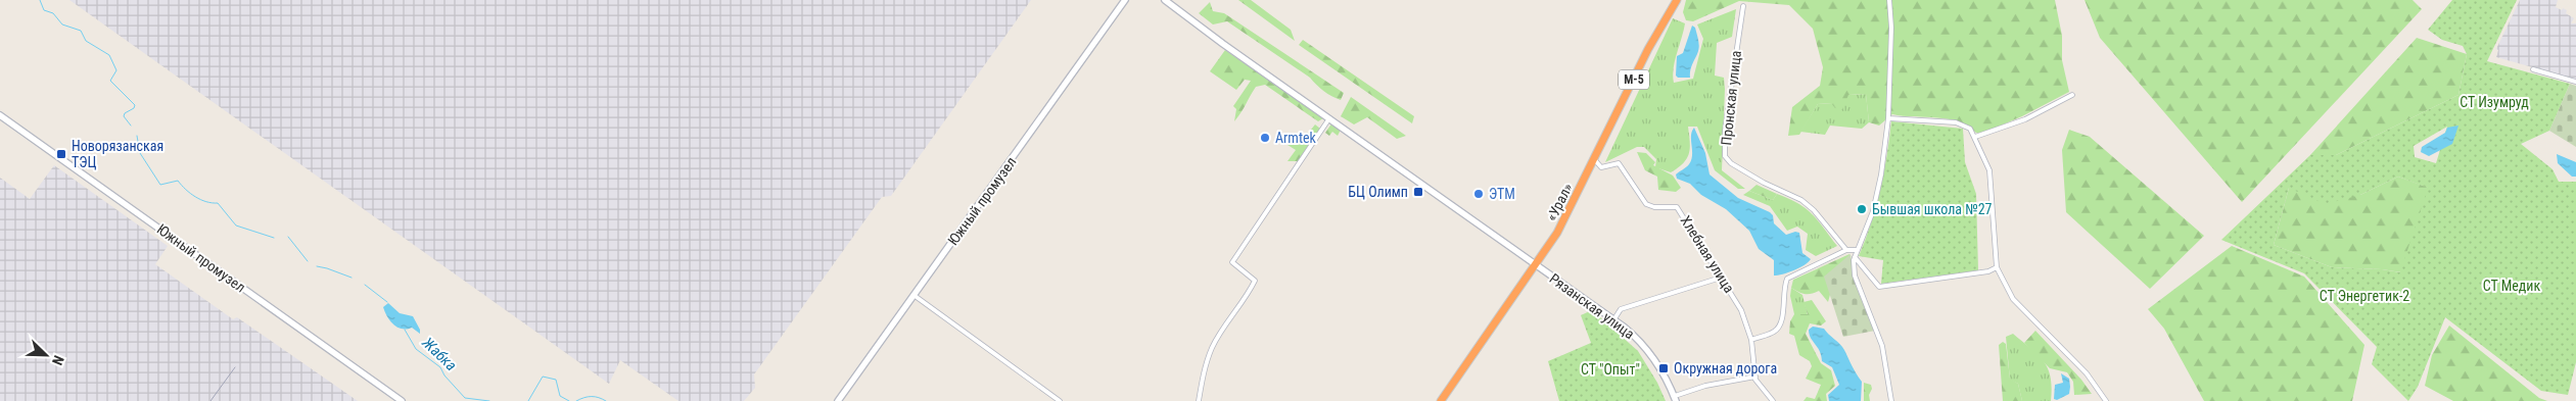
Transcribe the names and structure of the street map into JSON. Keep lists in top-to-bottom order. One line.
{"streets":{"highway":["М-5","«Урал»"],"street":["Пронская улица","Южный промузел","Хлебная улица","Рязанская улица"]},"crossings":[["«Урал»","Хлебная улица"],["«Урал»","Рязанская улица"]],"water":["Жабка"],"parks":["СТ Изумруд","СТ Медик","СТ Энергетик-2","СТ \"Опыт\""],"places":{"other":["Armtek","ЭТМ","Бывшая школа №27"],"transit":["Новорязанская ТЭЦ","БЦ Олимп","Окружная дорога"]},"north":"bottom right"}
